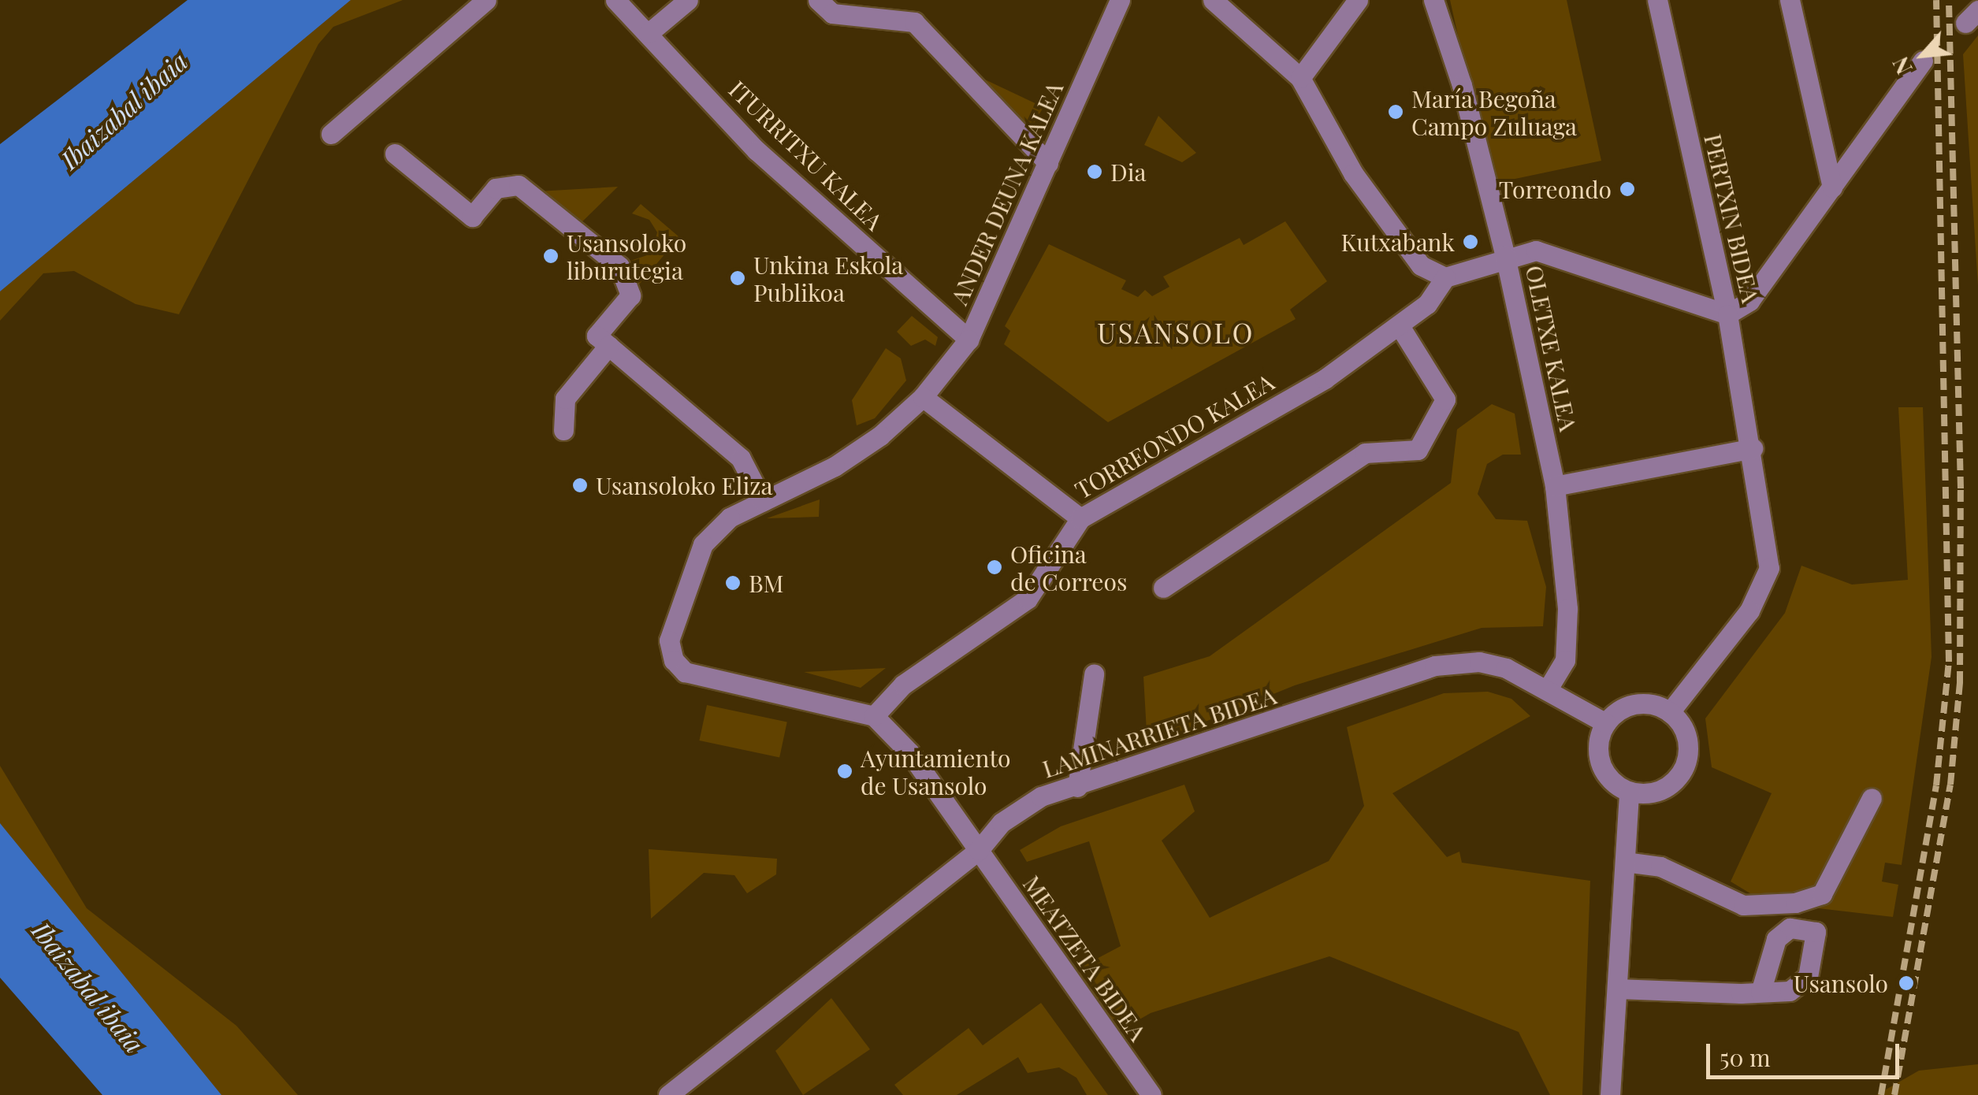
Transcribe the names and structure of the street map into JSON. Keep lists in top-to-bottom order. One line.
{"streets":{"street":["ITURRITXU KALEA","ANDER DEUNA KALEA","PERTXIN BIDEA","OLETXE KALEA","TORREONDO KALEA","LAMINARRIETA BIDEA","MEATZETA BIDEA"]},"crossings":[["ITURRITXU KALEA","ANDER DEUNA KALEA"],["ANDER DEUNA KALEA","TORREONDO KALEA"],["PERTXIN BIDEA","LAMINARRIETA BIDEA"],["OLETXE KALEA","TORREONDO KALEA"],["OLETXE KALEA","LAMINARRIETA BIDEA"],["LAMINARRIETA BIDEA","MEATZETA BIDEA"]],"districts":["USANSOLO"],"water":["Ibaizabal ibaia"],"places":["María Begoña Campo Zuluaga","Dia","Torreondo","Kutxabank","Usansoloko liburutegia","Unkina Eskola Publikoa","Usansoloko Eliza","Oficina de Correos","BM","Ayuntamiento de Usansolo","Usansolo"],"scale_bar":"50 m","north":"bottom left"}
